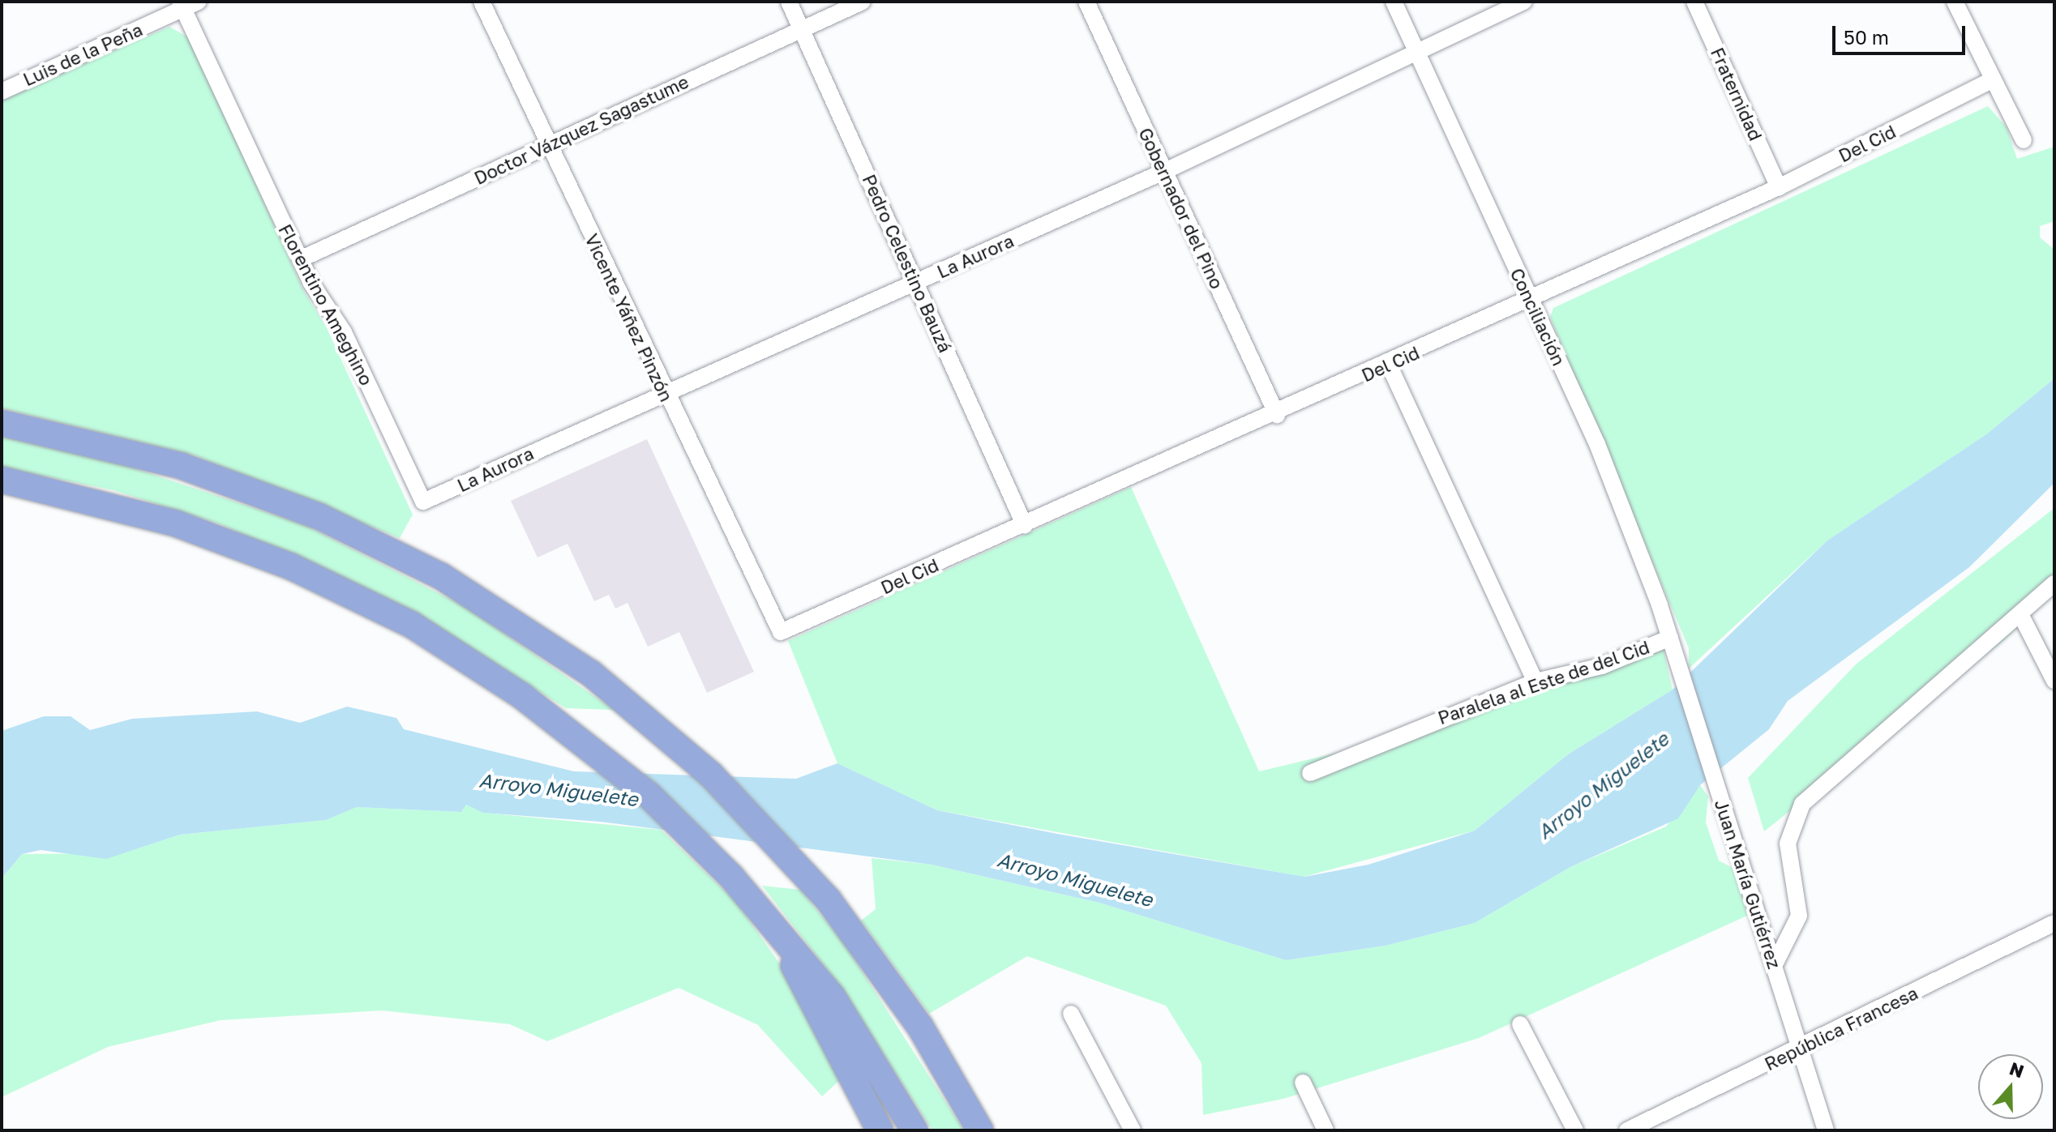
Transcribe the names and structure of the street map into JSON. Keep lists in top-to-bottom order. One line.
{"streets":{"street":["Luis de la Peña","Fraternidad","Doctor Vázquez Sagastume","Del Cid","Gobernador del Pino","La Aurora","Pedro Celestino Bauzá","Florentino Ameghino","Conciliación","Vicente Yáñez Pinzón","Paralela al Este de del Cid","Juan María Gutiérrez","República Francesa"]},"crossings":[["Luis de la Peña","Florentino Ameghino"],["Fraternidad","Del Cid"],["Doctor Vázquez Sagastume","Pedro Celestino Bauzá"],["Doctor Vázquez Sagastume","Florentino Ameghino"],["Doctor Vázquez Sagastume","Vicente Yáñez Pinzón"],["Del Cid","Gobernador del Pino"],["Del Cid","Pedro Celestino Bauzá"],["Del Cid","Conciliación"],["Del Cid","Vicente Yáñez Pinzón"],["Gobernador del Pino","La Aurora"],["La Aurora","Pedro Celestino Bauzá"],["La Aurora","Florentino Ameghino"],["La Aurora","Conciliación"],["La Aurora","Vicente Yáñez Pinzón"],["Conciliación","Paralela al Este de del Cid"],["Conciliación","Juan María Gutiérrez"],["Paralela al Este de del Cid","Juan María Gutiérrez"],["Juan María Gutiérrez","República Francesa"]],"water":["Arroyo Miguelete"],"scale_bar":"50 m","north":"top"}
